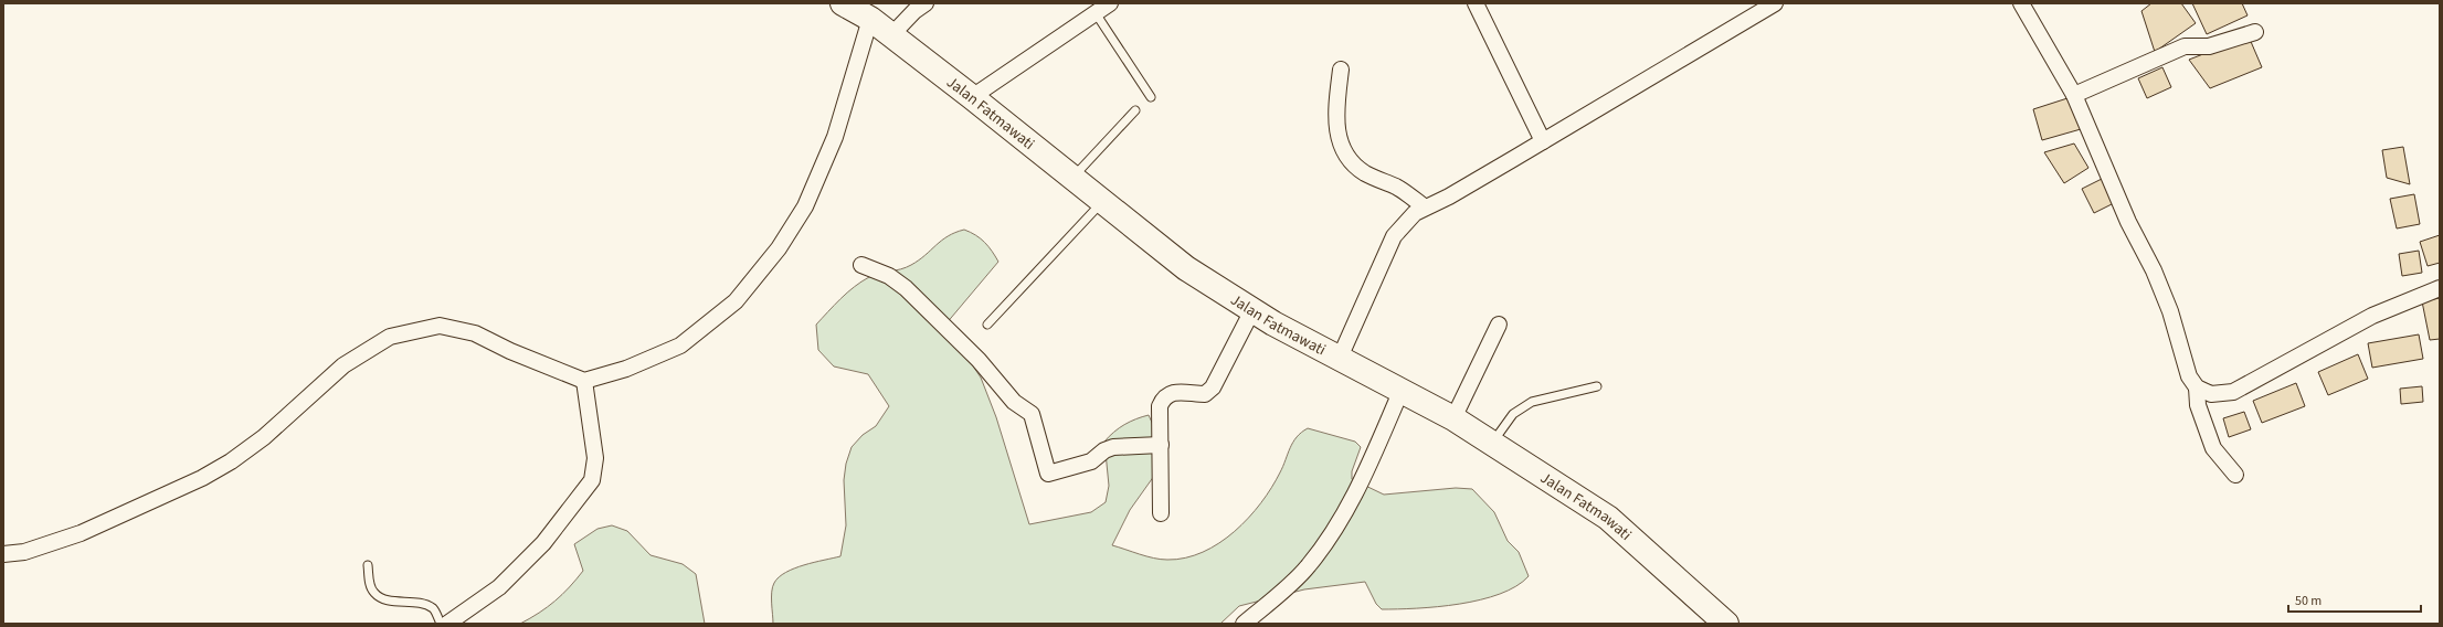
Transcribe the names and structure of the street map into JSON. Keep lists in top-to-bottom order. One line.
{"streets":{"highway":["Jalan Fatmawati"]},"scale_bar":"50 m"}
